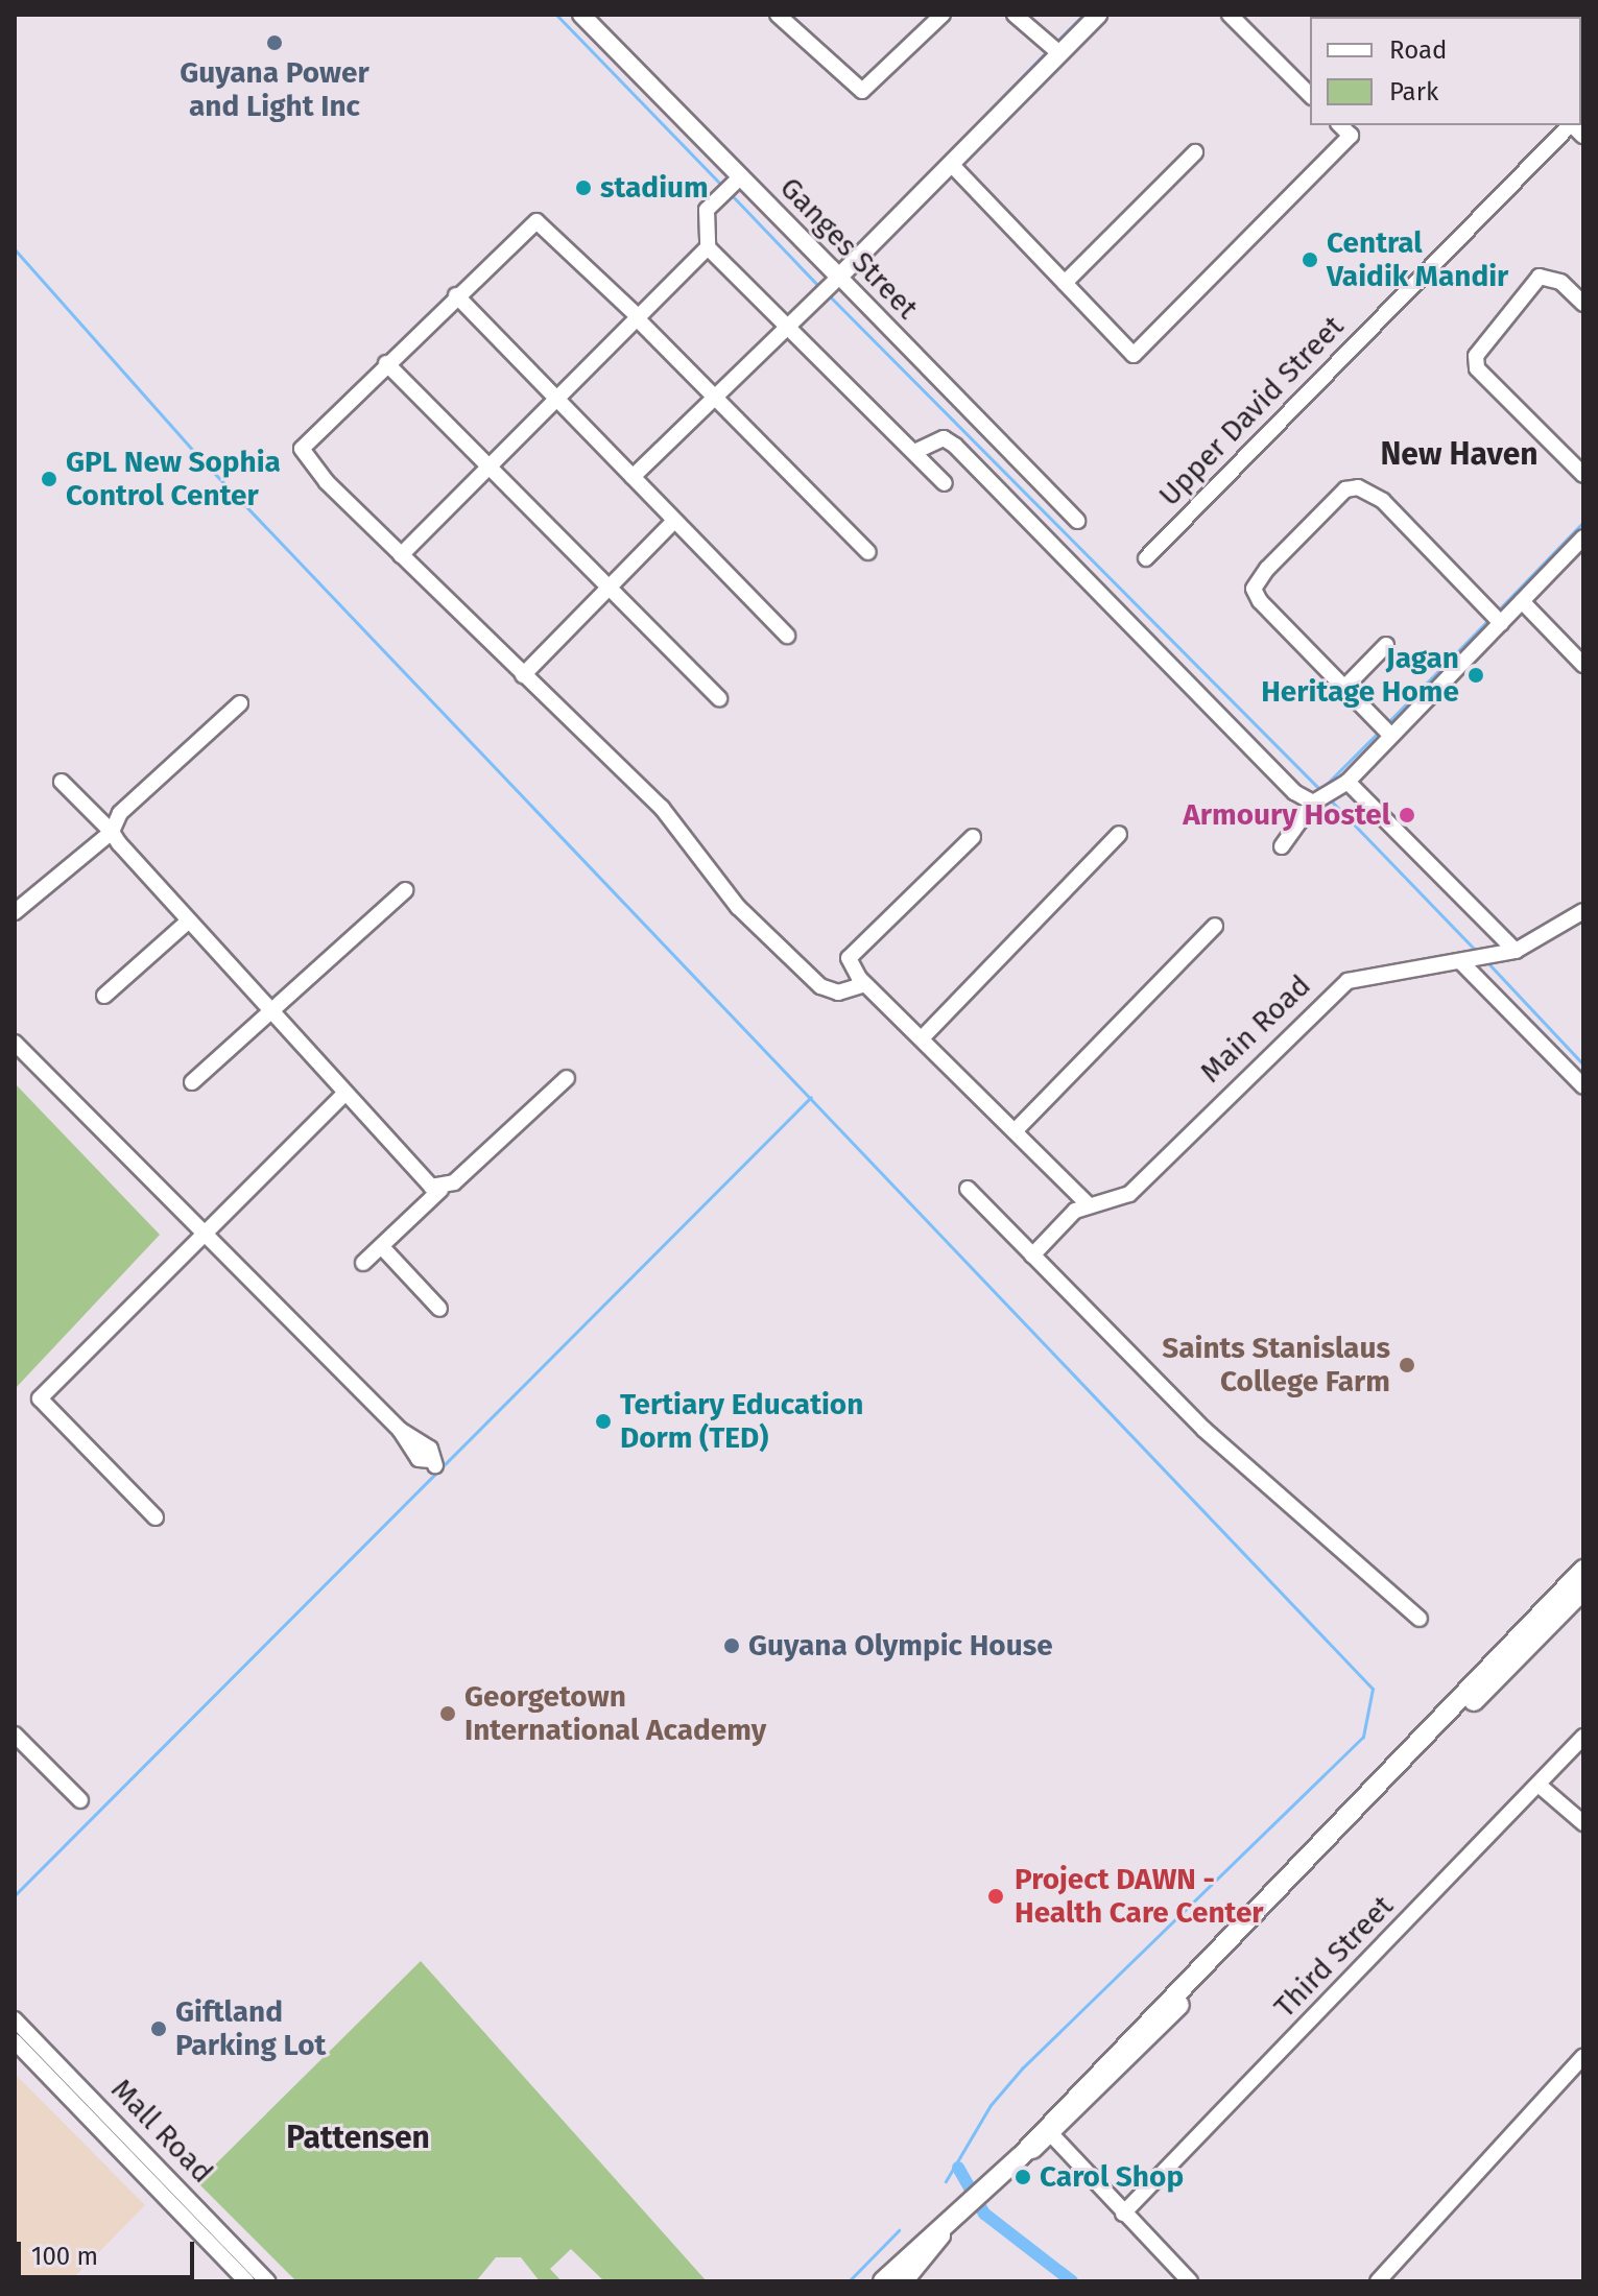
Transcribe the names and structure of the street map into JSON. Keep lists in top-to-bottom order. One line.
{"streets":{"street":["Ganges Street","Upper David Street","Main Road","Third Street","Mall Road"]},"districts":["New Haven","Pattensen"],"places":["Guyana Power and Light Inc","stadium","Central Vaidik Mandir","GPL New Sophia Control Center","Jagan Heritage Home","Armoury Hostel","Saints Stanislaus College Farm","Tertiary Education Dorm (TED)","Guyana Olympic House","Georgetown International Academy","Project DAWN - Health Care Center","Giftland Parking Lot","Carol Shop"],"legend":["Road","Park"],"scale_bar":"100 m"}
